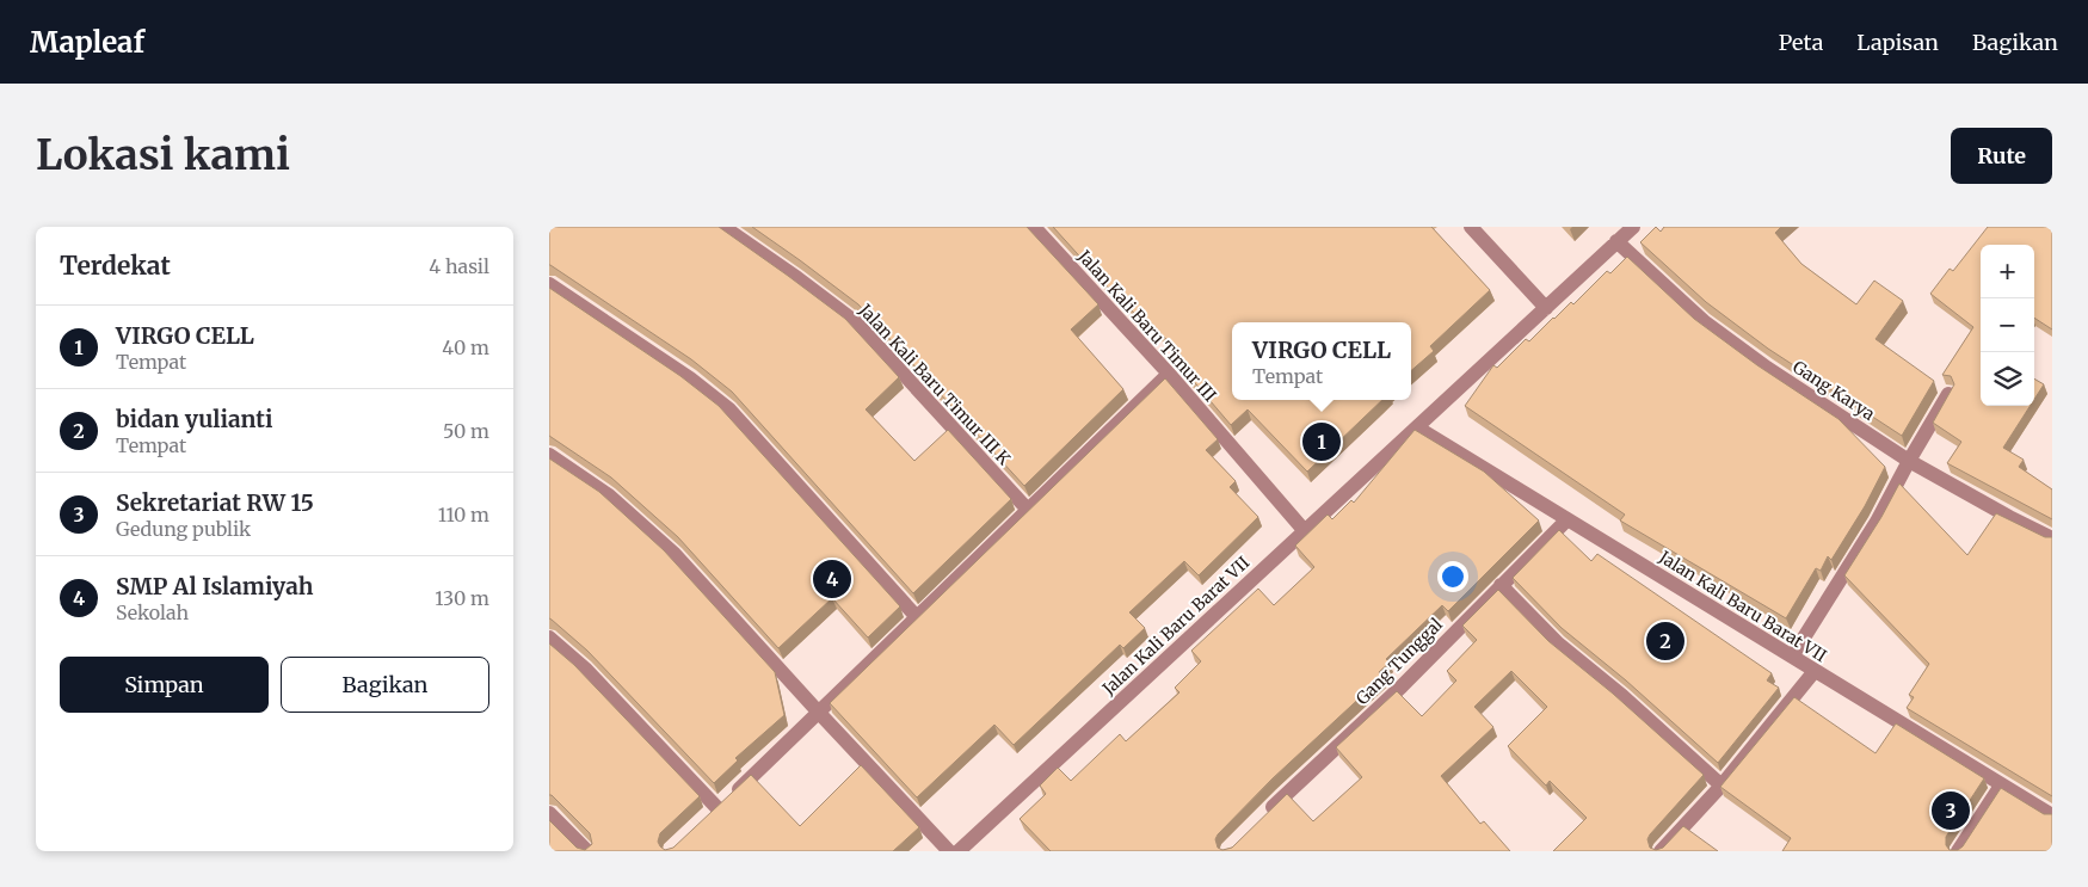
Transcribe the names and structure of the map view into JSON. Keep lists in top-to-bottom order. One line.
{"streets":{"street":["Jalan Kali Baru Timur III","Jalan Kali Baru Timur III K","Gang Karya","Jalan Kali Baru Barat VII","Gang Tunggal"]},"crossings":[["Jalan Kali Baru Timur III","Jalan Kali Baru Barat VII"],["Gang Karya","Jalan Kali Baru Barat VII"],["Jalan Kali Baru Barat VII","Gang Tunggal"]],"page":{"header":"Mapleaf","nav":["Peta","Lapisan","Bagikan"],"buttons":["Rute",["Simpan","Bagikan"]],"title":"Lokasi kami","heading":["Terdekat","4 hasil"],"map_buttons":["+","−"],"list":[{"mark":"1","name":"VIRGO CELL","note":"Tempat","value":"40 m"},{"mark":"2","name":"bidan yulianti","note":"Tempat","value":"50 m"},{"mark":"3","name":"Sekretariat RW 15","note":"Gedung publik","value":"110 m"},{"mark":"4","name":"SMP Al Islamiyah","note":"Sekolah","value":"130 m"}],"popup":["VIRGO CELL","Tempat"],"pins":["1","4","2","3"]}}
